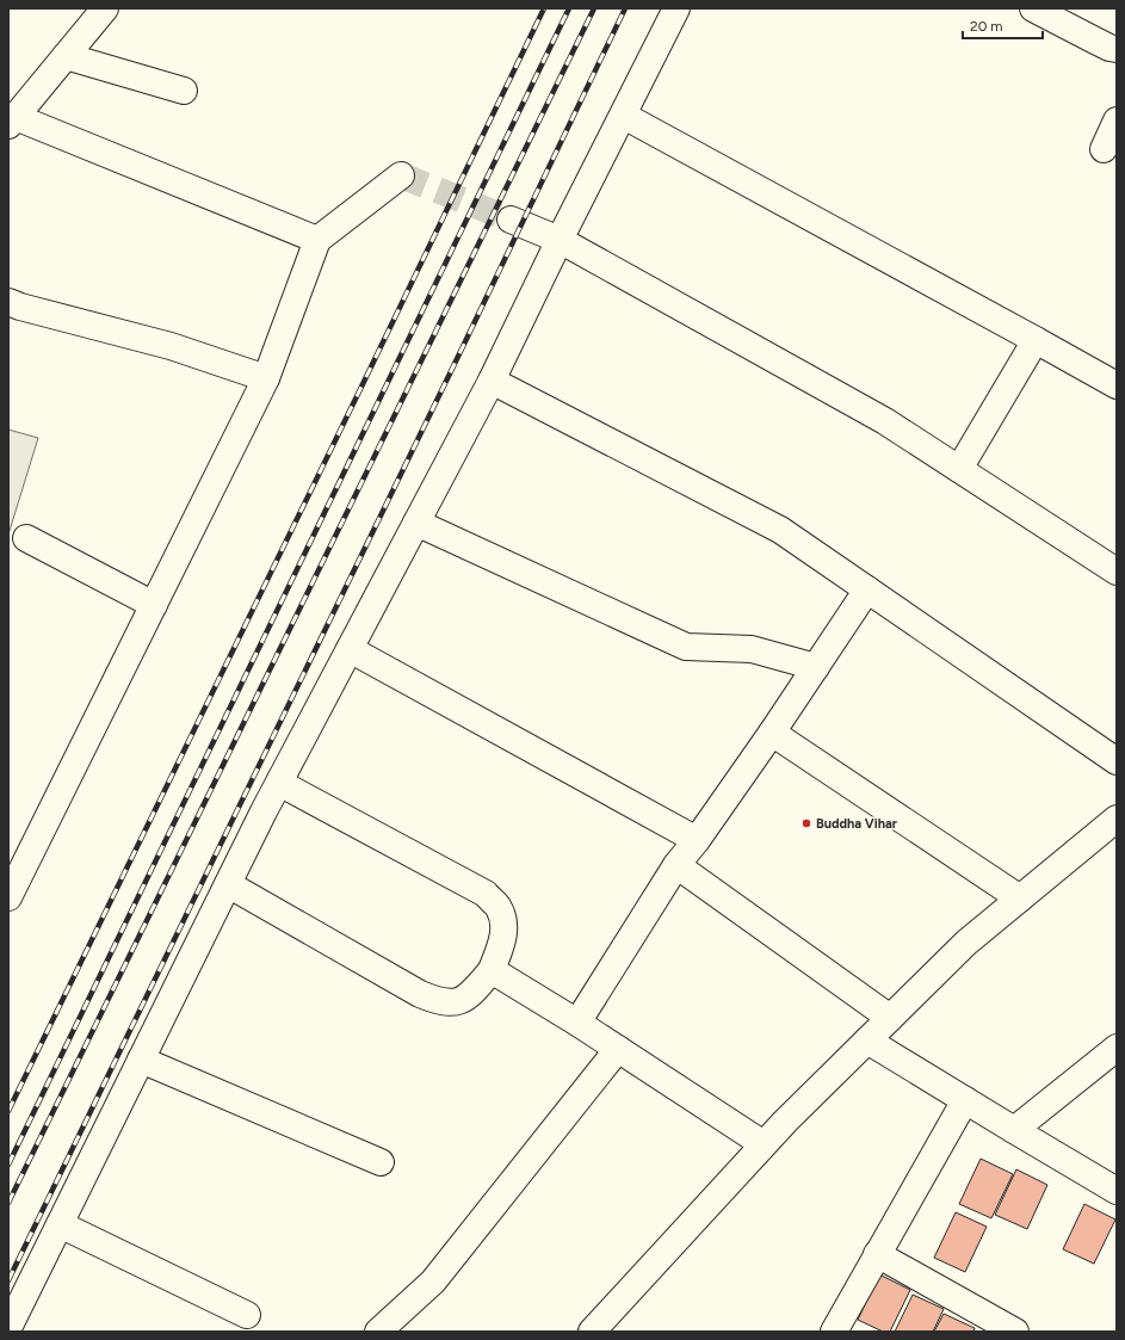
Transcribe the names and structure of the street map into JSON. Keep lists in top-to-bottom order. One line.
{"places":["Buddha Vihar"],"scale_bar":"20 m"}
